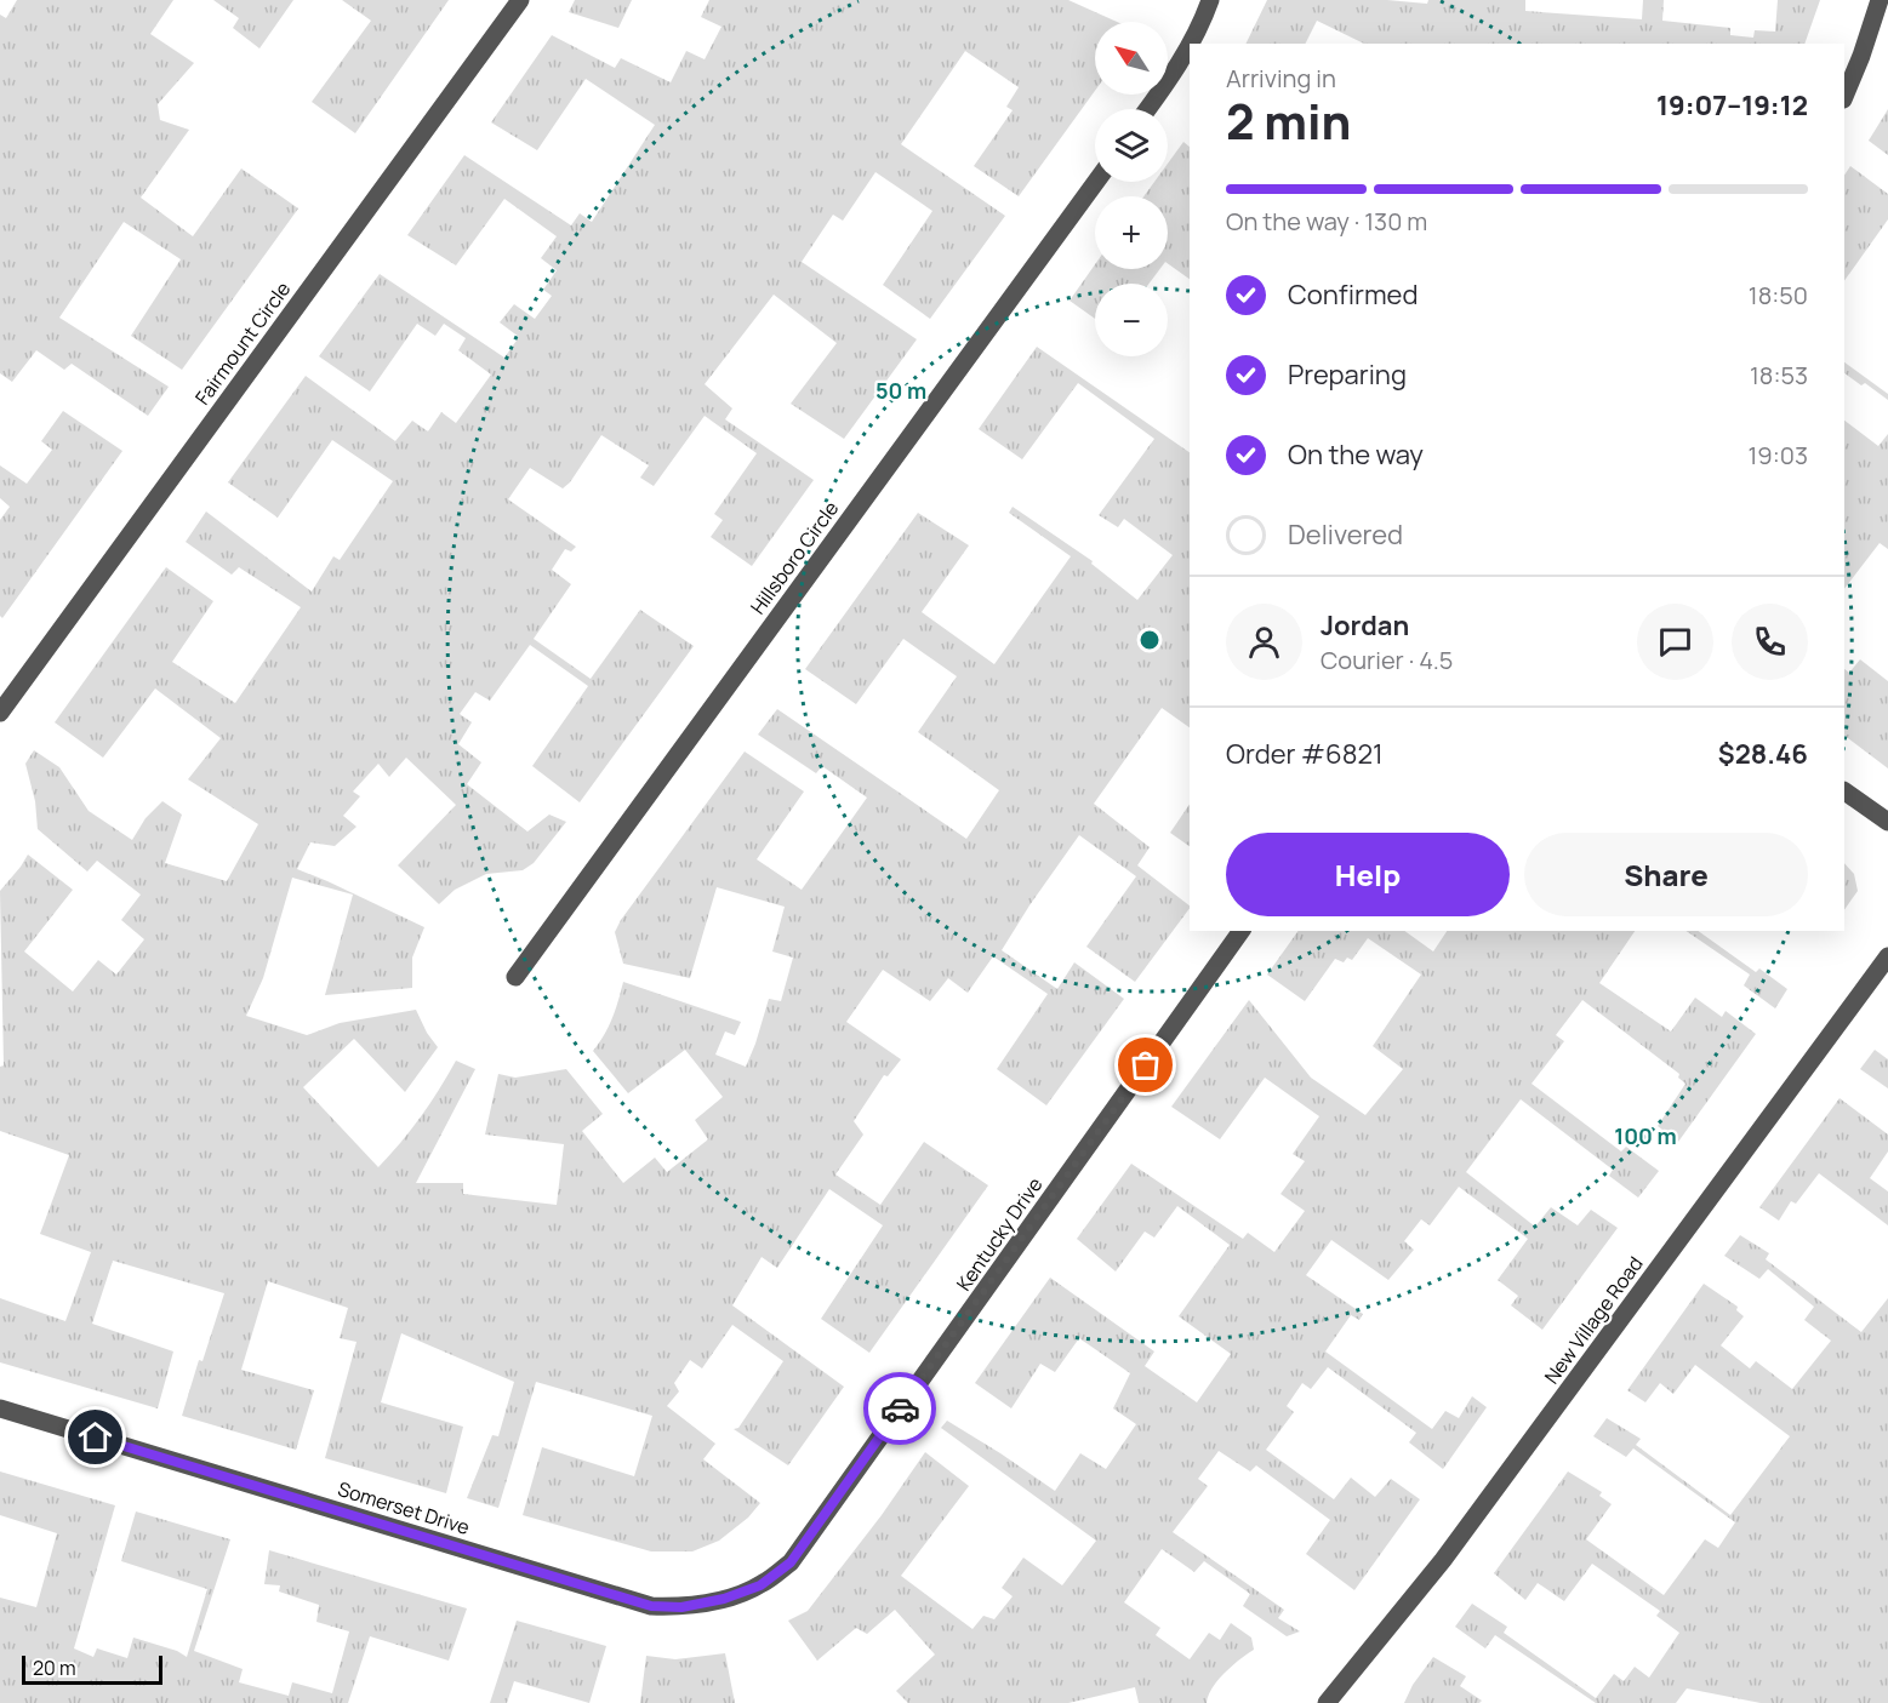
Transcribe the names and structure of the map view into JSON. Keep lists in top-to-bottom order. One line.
{"streets":{"street":["Fairmount Circle","Hillsboro Circle","Kentucky Drive","New Village Road","Somerset Drive"]},"crossings":[["Kentucky Drive","Somerset Drive"]],"scale_bar":"20 m","north":"top left","page":{"map_buttons":["+","−"],"heading":["2 min","Arriving in","19:07–19:12"],"panel":["Jordan","Courier · 4.5","Order #6821","$28.46"],"bar":"On the way · 130 m","list":[["Confirmed","18:50"],["Preparing","18:53"],["On the way","19:03"],"Delivered"],"buttons":["Help","Share"],"scale":"20 m"},"rings":["50 m","100 m"]}
